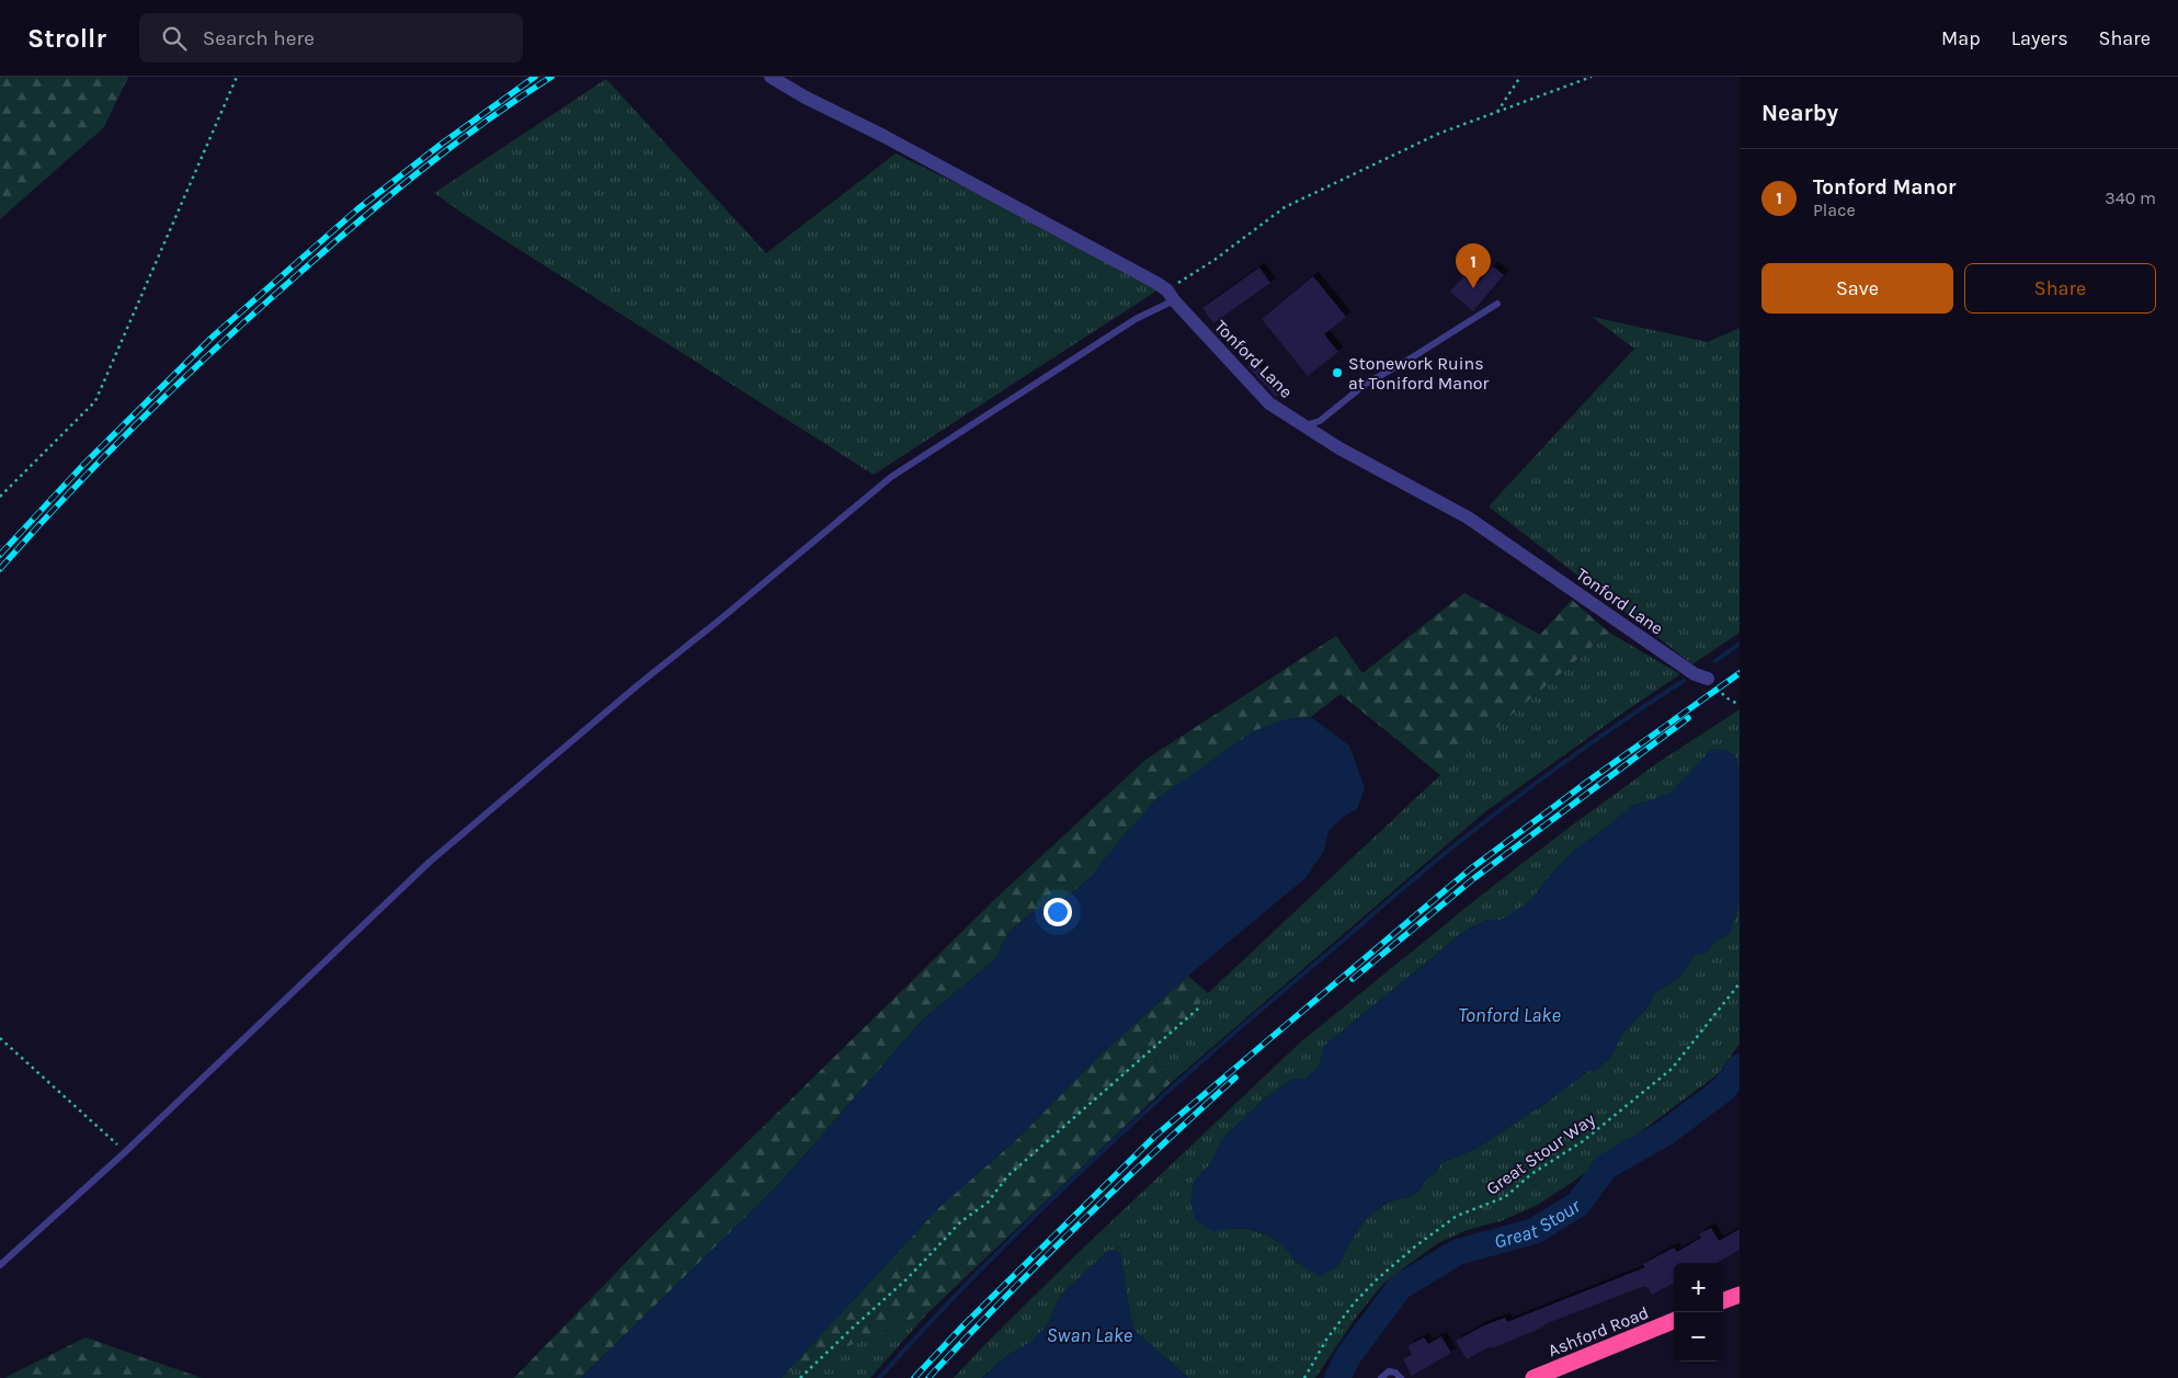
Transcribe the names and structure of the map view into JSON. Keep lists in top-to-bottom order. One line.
{"streets":{"highway":["Ashford Road"],"street":["Tonford Lane"],"path":["Great Stour Way"]},"water":["Tonford Lake","Great Stour","Swan Lake"],"places":["Stonework Ruins at Toniford Manor"],"page":{"header":"Strollr","search":"Search here","nav":["Map","Layers","Share"],"heading":"Nearby","list":[{"mark":"1","name":"Tonford Manor","note":"Place","value":"340 m"}],"pins":"1","buttons":["Save","Share"],"map_buttons":["+","−"]}}
